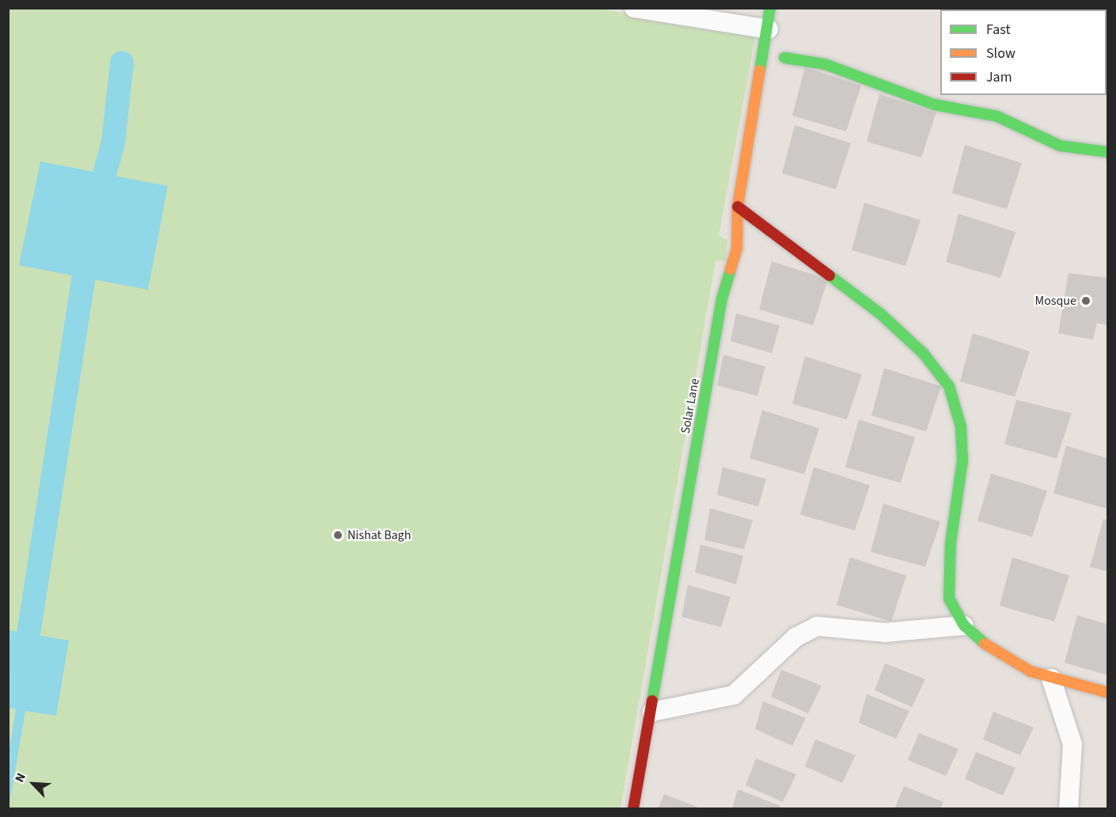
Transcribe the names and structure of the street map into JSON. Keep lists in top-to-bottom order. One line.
{"streets":{"street":["Solar Lane"]},"places":["Mosque","Nishat Bagh"],"legend":["Fast","Slow","Jam"],"north":"top left"}
